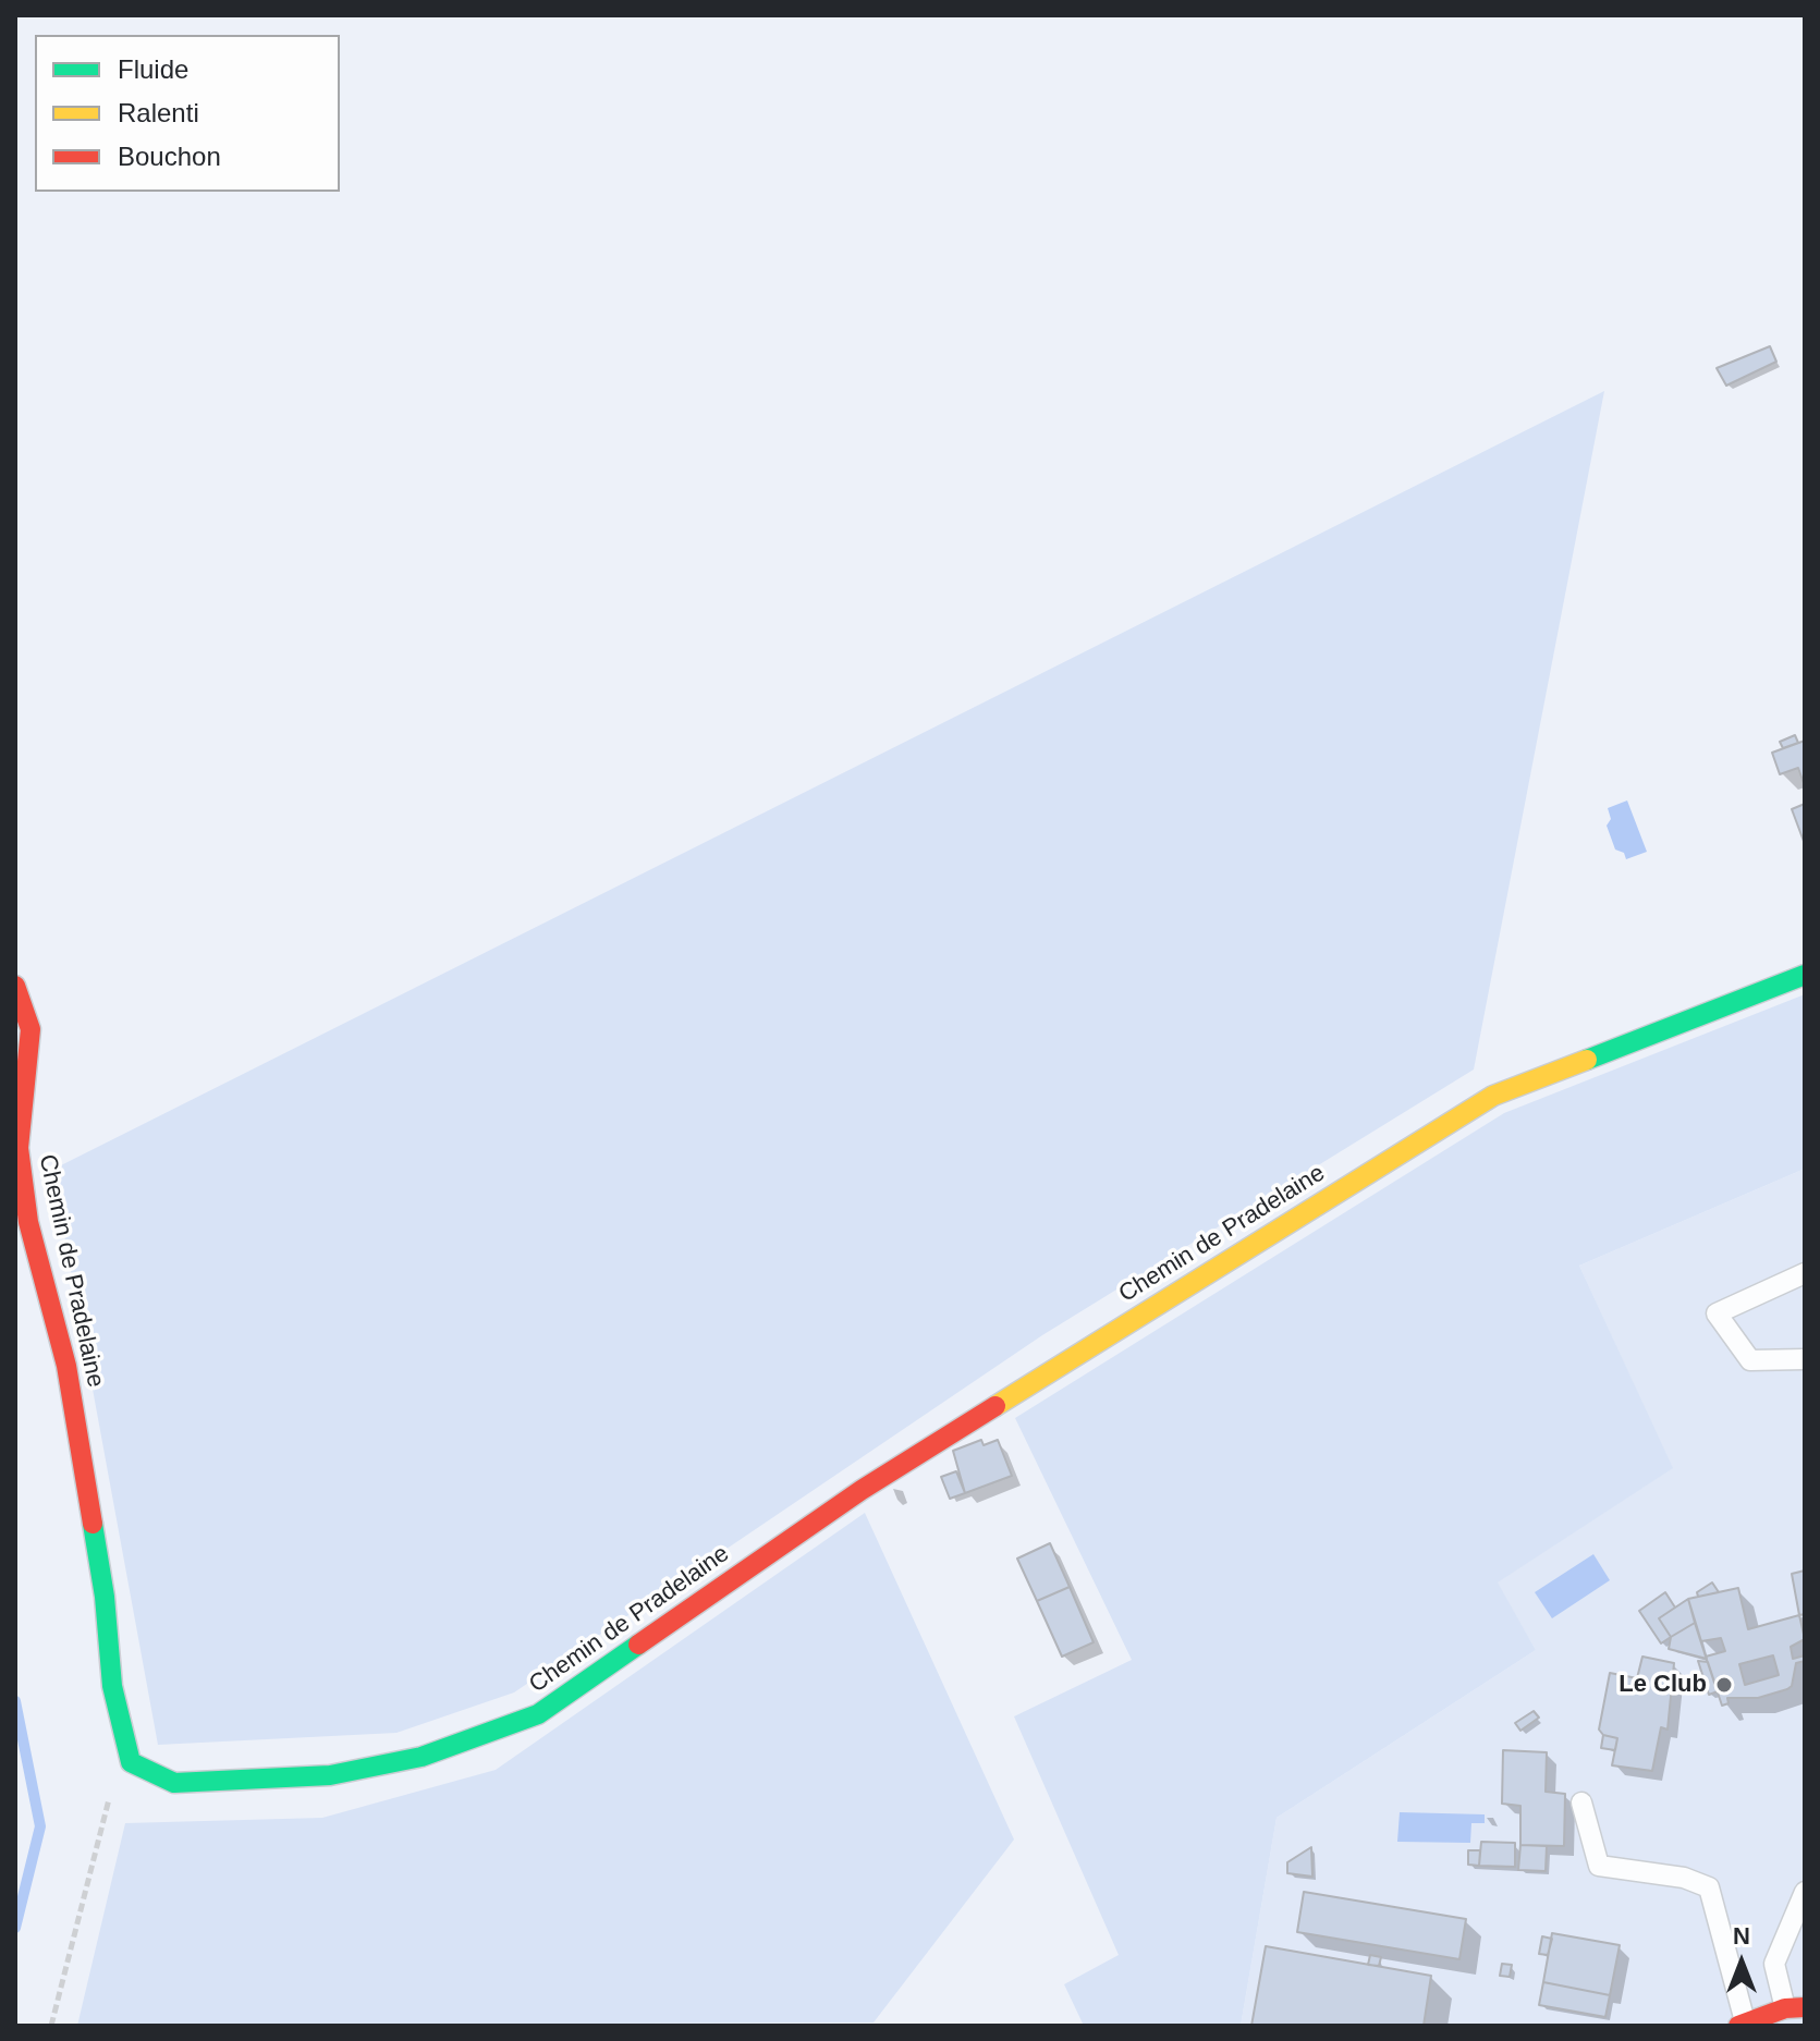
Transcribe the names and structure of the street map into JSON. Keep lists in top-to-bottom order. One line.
{"streets":{"street":["Chemin de Pradelaine"]},"places":["Le Club"],"legend":["Fluide","Ralenti","Bouchon"],"north":"top"}
